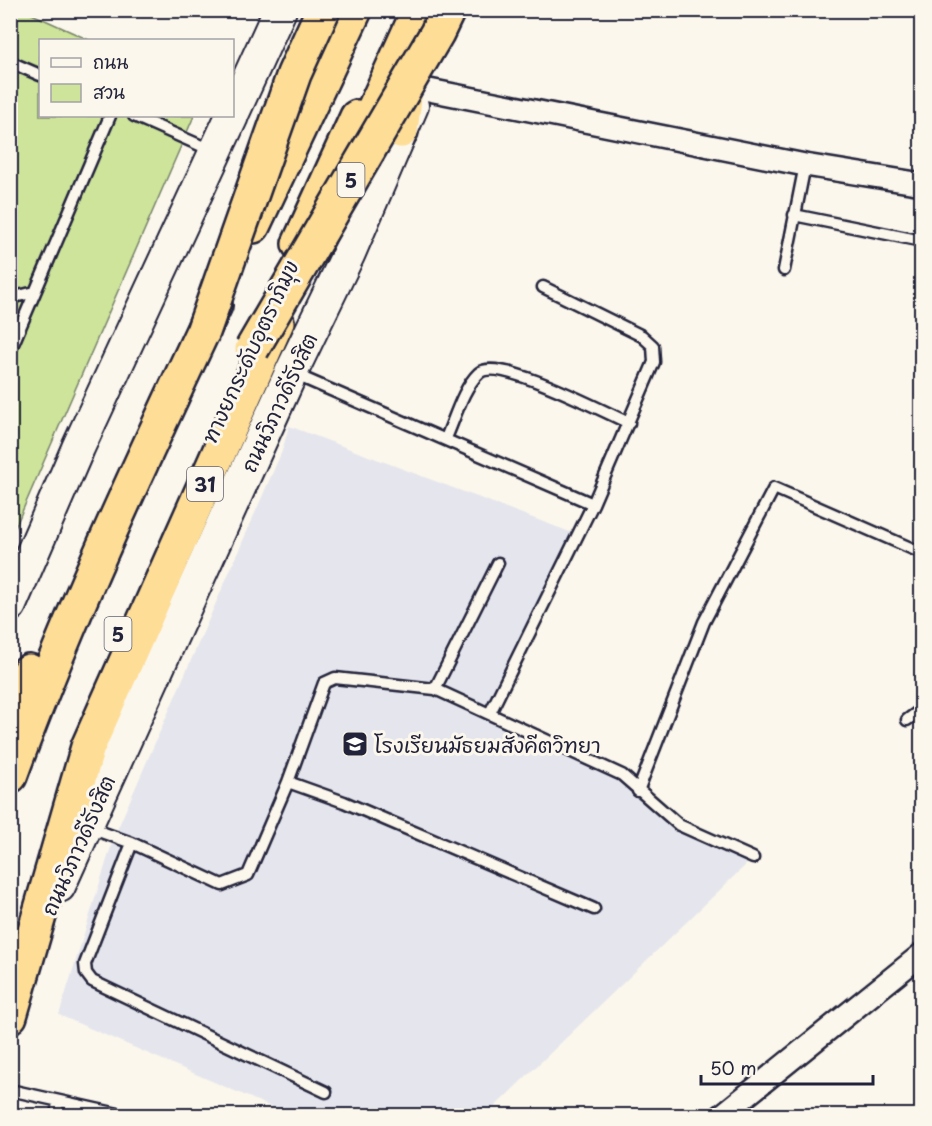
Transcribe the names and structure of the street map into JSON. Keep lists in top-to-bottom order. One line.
{"streets":{"highway":["5","ทางยกระดับอุตราภิมุข","ถนนวิภาวดีรังสิต","31"]},"crossings":[["5","ทางยกระดับอุตราภิมุข"],["ทางยกระดับอุตราภิมุข","ถนนวิภาวดีรังสิต"]],"places":{"school or university":["โรงเรียนมัธยมสังคีตวิทยา"]},"legend":["ถนน","สวน"],"scale_bar":"50 m"}
